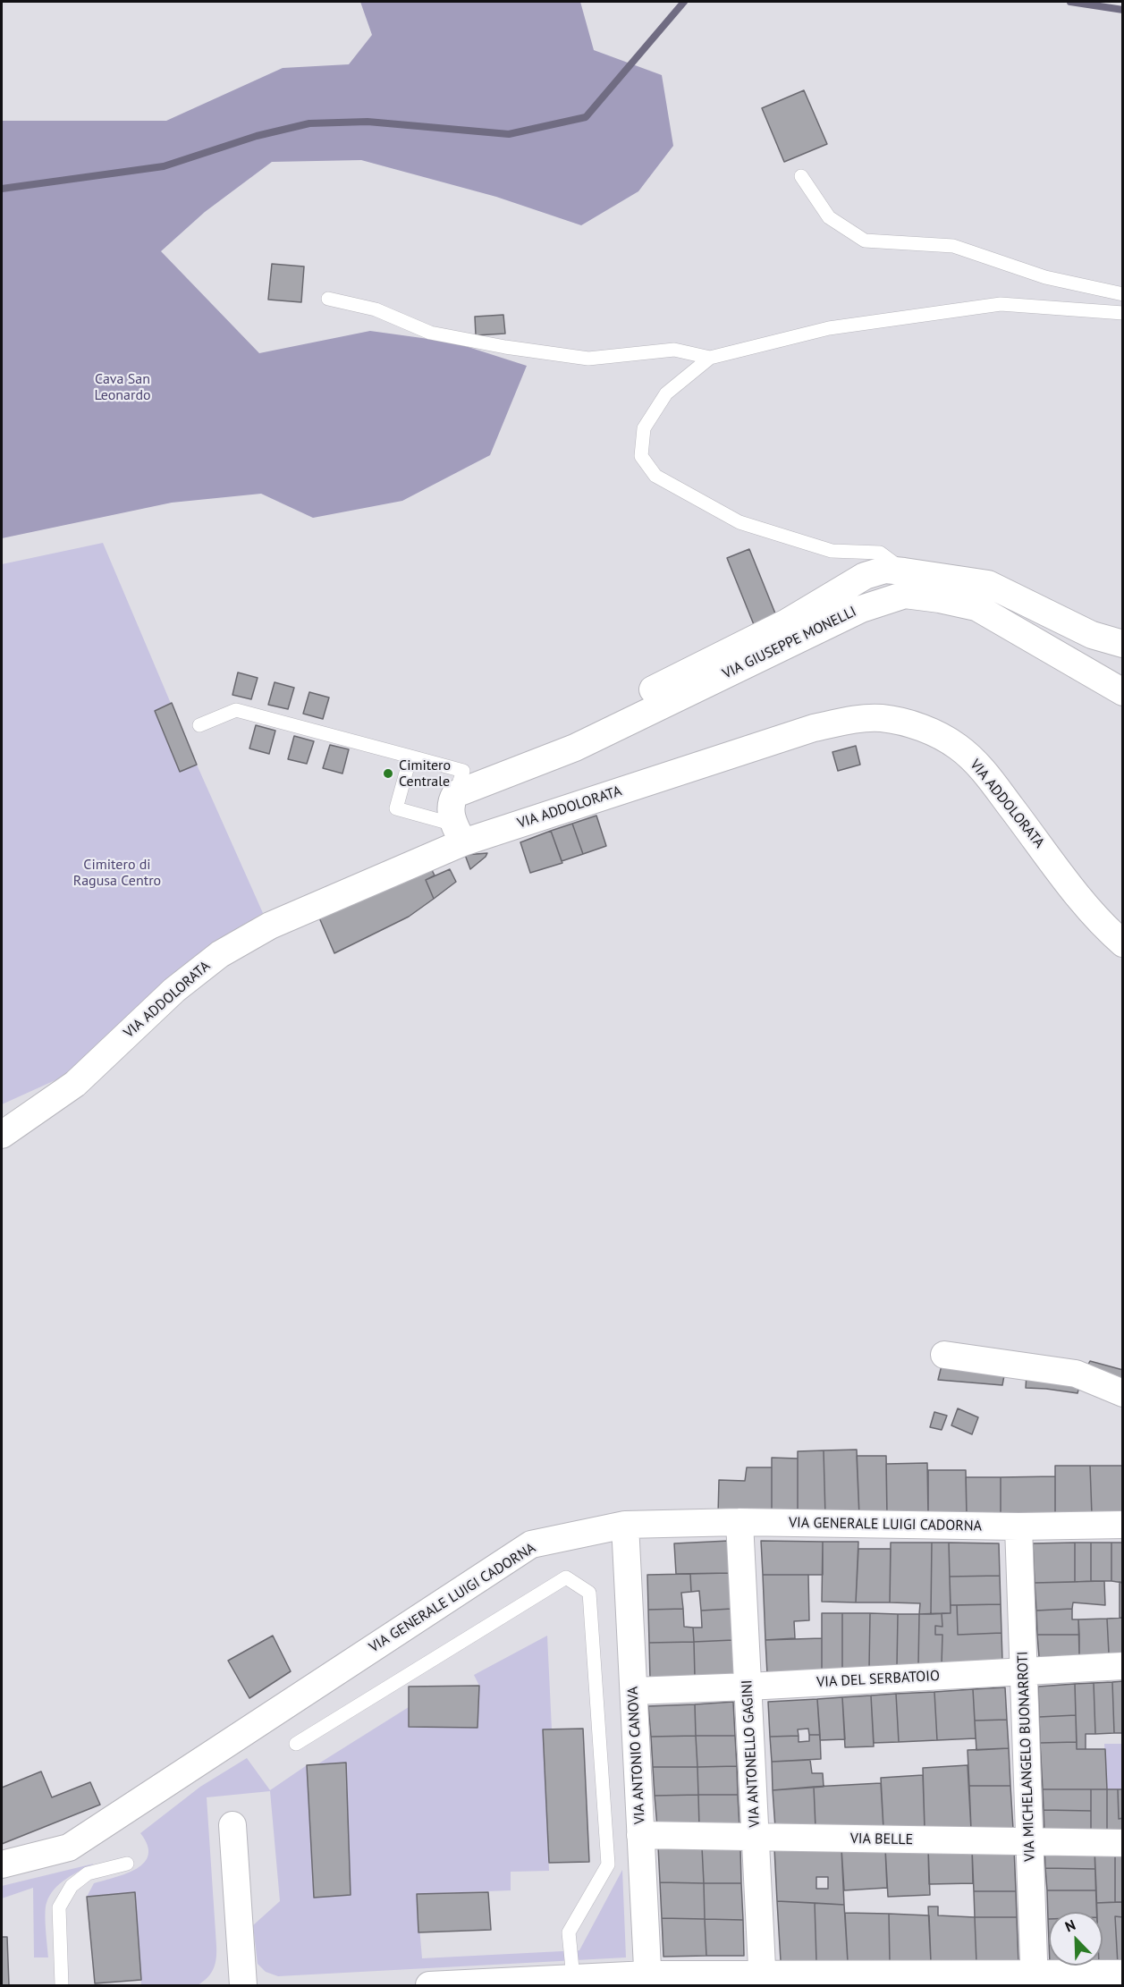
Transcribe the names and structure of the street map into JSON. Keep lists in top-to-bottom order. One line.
{"streets":{"street":["VIA GIUSEPPE MONELLI","VIA ADDOLORATA","VIA GENERALE LUIGI CADORNA","VIA DEL SERBATOIO","VIA ANTONELLO GAGINI","VIA ANTONIO CANOVA","VIA MICHELANGELO BUONARROTI","VIA BELLE"]},"crossings":[["VIA GENERALE LUIGI CADORNA","VIA ANTONELLO GAGINI"],["VIA GENERALE LUIGI CADORNA","VIA ANTONIO CANOVA"],["VIA GENERALE LUIGI CADORNA","VIA MICHELANGELO BUONARROTI"],["VIA DEL SERBATOIO","VIA ANTONELLO GAGINI"],["VIA DEL SERBATOIO","VIA ANTONIO CANOVA"],["VIA DEL SERBATOIO","VIA MICHELANGELO BUONARROTI"],["VIA ANTONELLO GAGINI","VIA BELLE"],["VIA ANTONIO CANOVA","VIA BELLE"],["VIA MICHELANGELO BUONARROTI","VIA BELLE"]],"parks":["Cava San Leonardo","Cimitero di Ragusa Centro"],"places":["Cimitero Centrale"],"north":"top left"}
